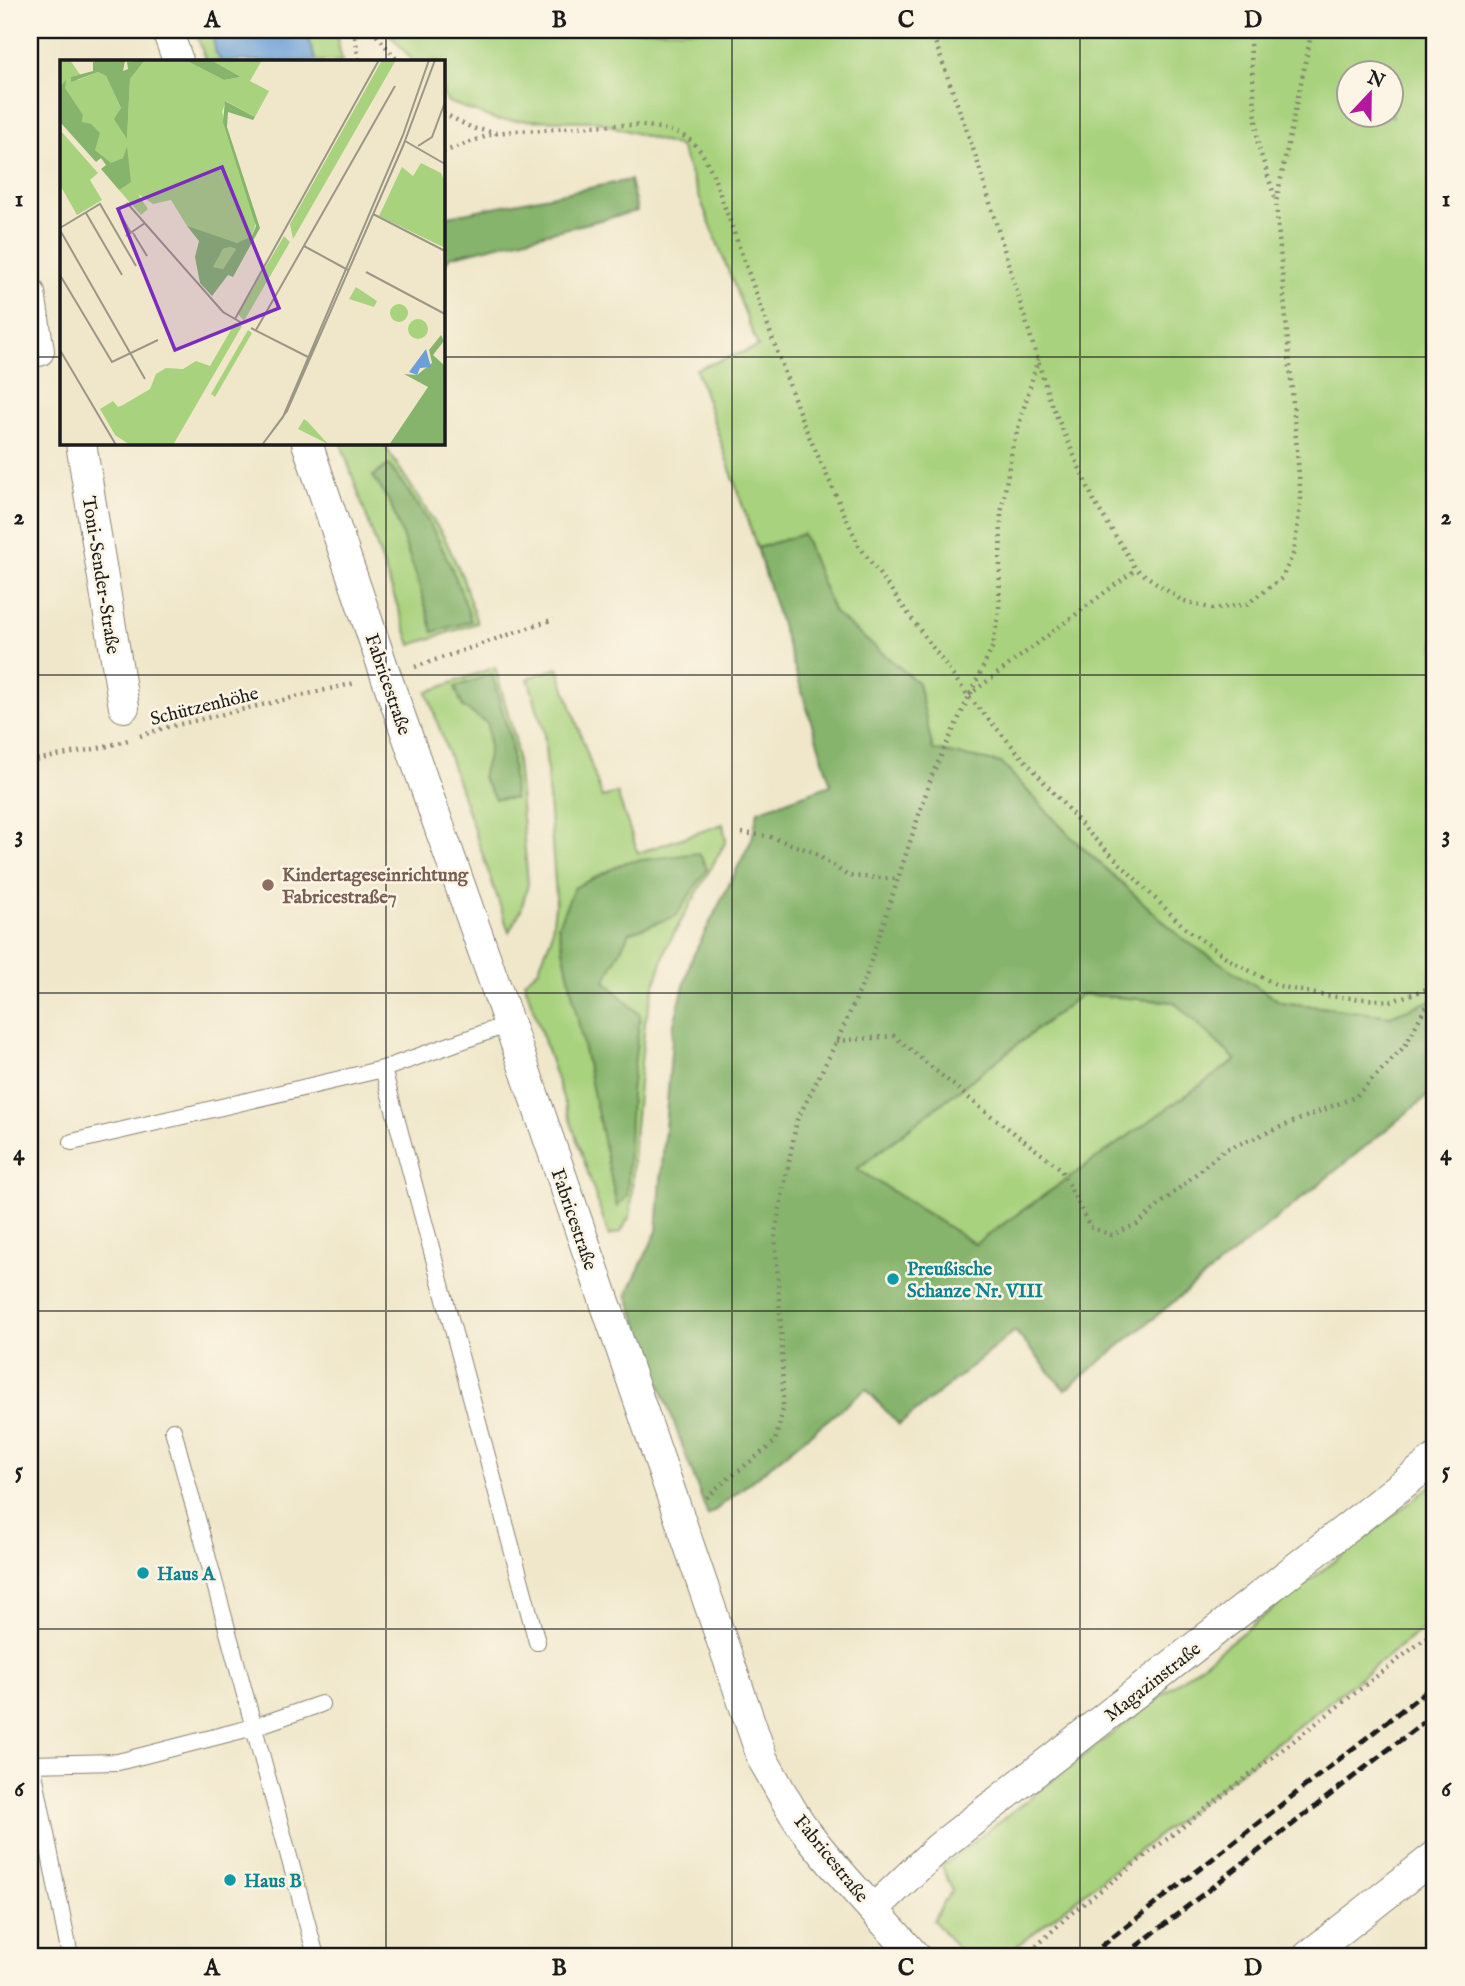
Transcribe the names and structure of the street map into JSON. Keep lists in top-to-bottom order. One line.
{"streets":{"street":["Toni-Sender-Straße","Fabricestraße","Magazinstraße"],"path":["Schützenhöhe"]},"crossings":[["Fabricestraße","Schützenhöhe"],["Fabricestraße","Magazinstraße"]],"places":["Kindertageseinrichtung Fabricestraße7","Preußische Schanze Nr. VIII","Haus A","Haus B"],"north":"top","grid":{"columns":["A","B","C","D"],"rows":["1","2","3","4","5","6"]}}
